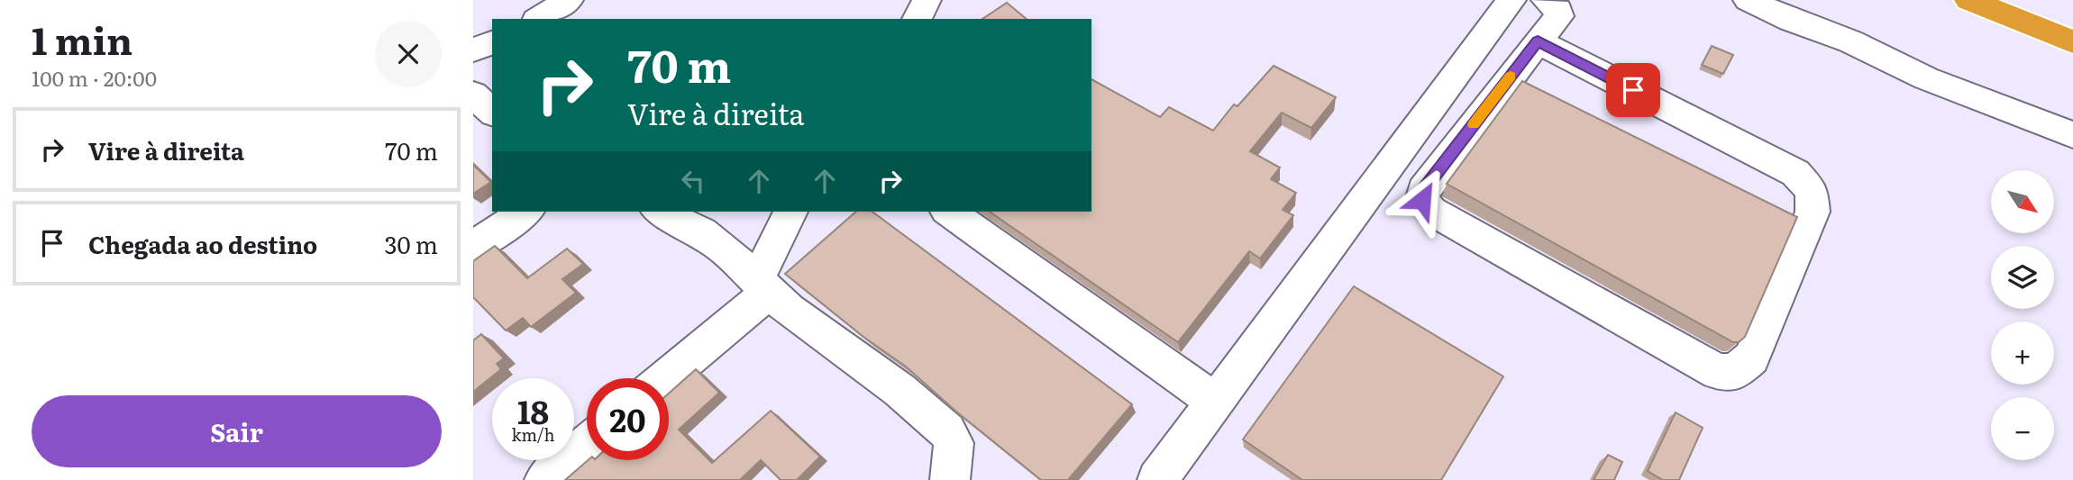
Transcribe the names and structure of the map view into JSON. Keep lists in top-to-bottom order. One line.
{"north":"bottom right","page":{"heading":["1 min","100 m · 20:00"],"turn":["70 m","Vire à direita"],"list":[{"name":"Vire à direita","value":"70 m"},{"name":"Chegada ao destino","value":"30 m"}],"map_buttons":["+","−"],"speed":"18 km/h","limit":"20","buttons":"Sair"}}
